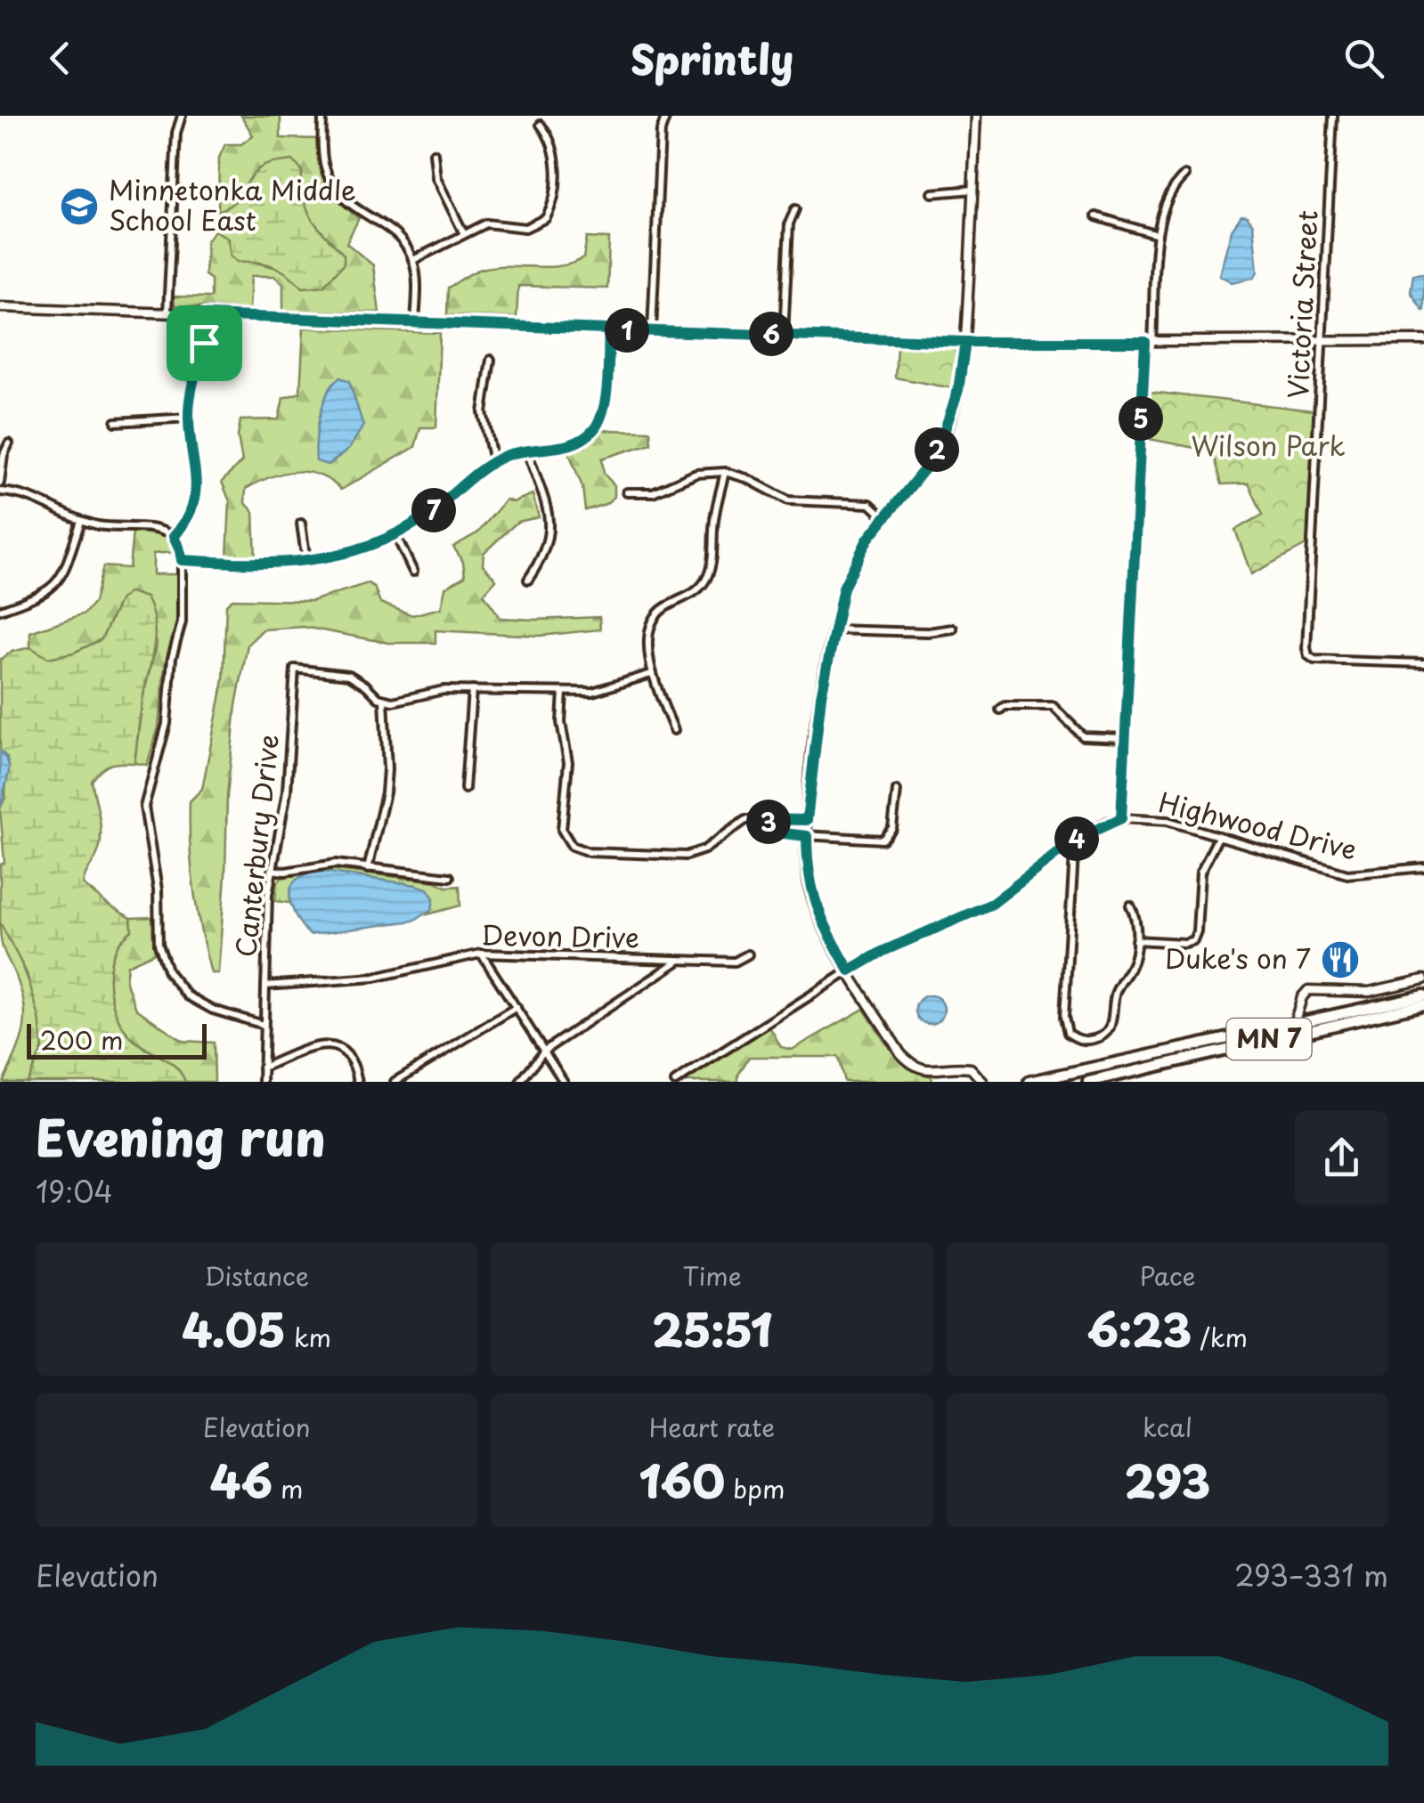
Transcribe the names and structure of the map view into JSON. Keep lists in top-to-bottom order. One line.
{"streets":{"main road":["MN 7"],"street":["Victoria Street","Highwood Drive","Canterbury Drive","Devon Drive"]},"crossings":[["Canterbury Drive","Devon Drive"]],"parks":["Wilson Park"],"places":{"school or university":["Minnetonka Middle School East"],"restaurant":["Duke's on 7"]},"scale_bar":"200 m","page":{"header":"Sprintly","pins":["1","6","5","2","7","3","4"],"scale":"200 m","heading":["Evening run","19:04"],"stats":[["Distance","4.05 km"],["Time","25:51"],["Pace","6:23 /km"],["Elevation","46 m"],["Heart rate","160 bpm"],["kcal","293"]],"chart":["Elevation","293–331 m"]}}
